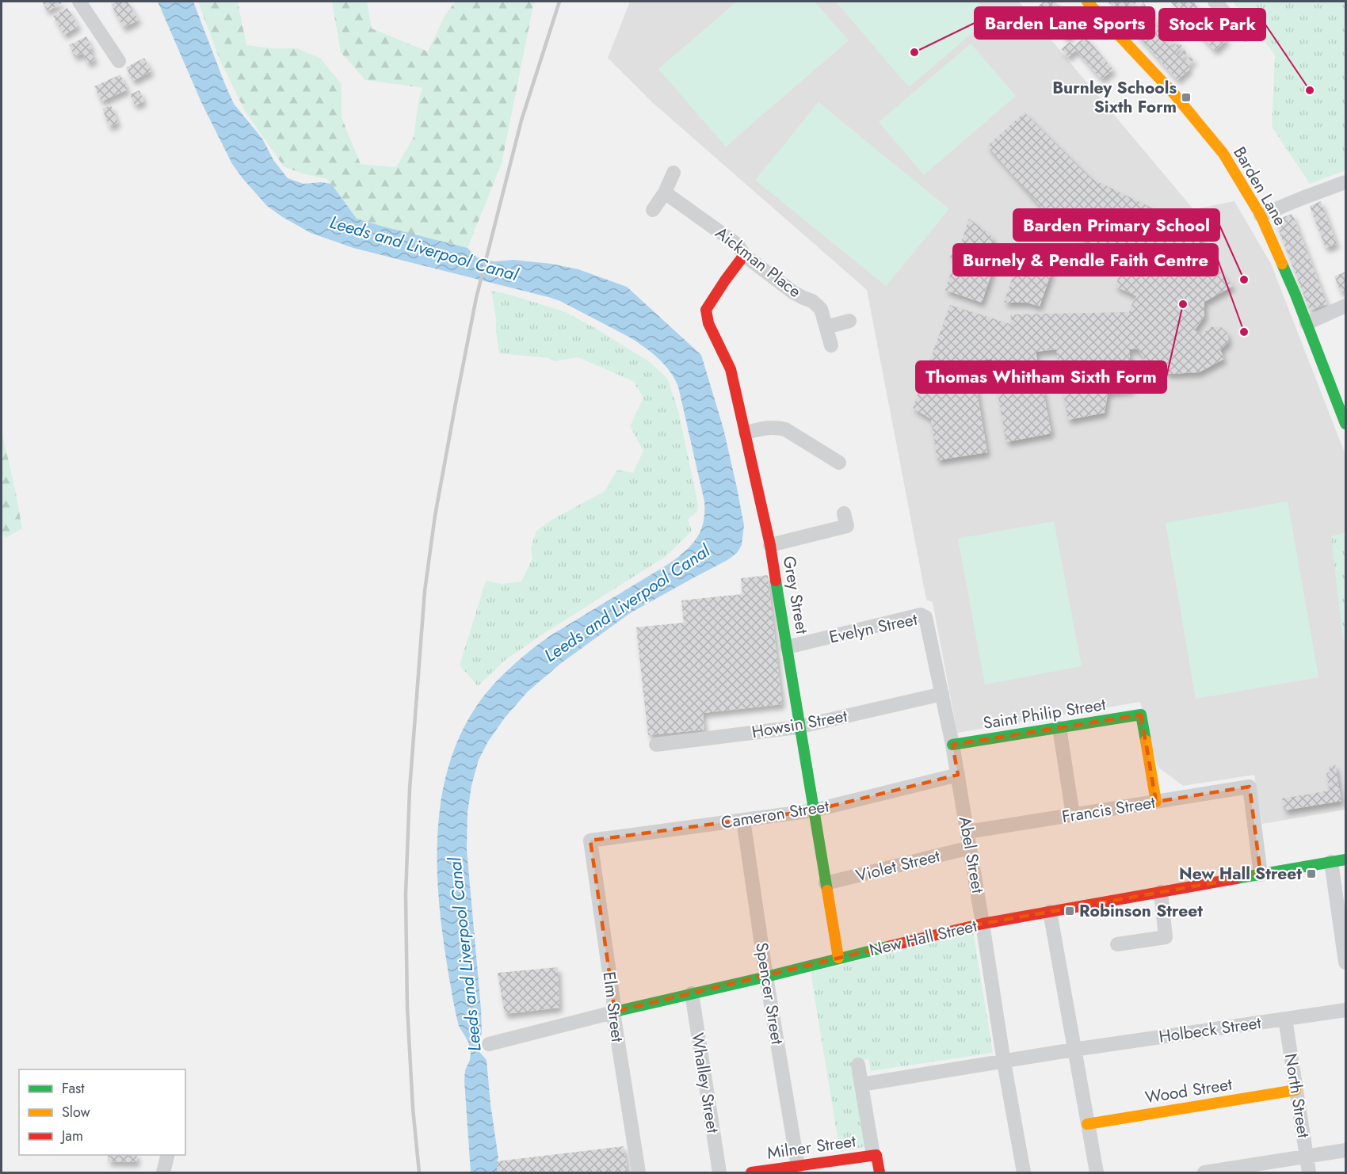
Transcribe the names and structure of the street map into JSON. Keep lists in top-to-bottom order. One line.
{"streets":{"street":["Barden Lane","Aickman Place","Grey Street","Evelyn Street","Saint Philip Street","Howsin Street","Francis Street","Cameron Street","Abel Street","Violet Street","New Hall Street","Spencer Street","Elm Street","Holbeck Street","Whalley Street","Wood Street","North Street","Milner Street"]},"crossings":[["Aickman Place","Grey Street"],["Grey Street","Evelyn Street"],["Grey Street","Howsin Street"],["Grey Street","Cameron Street"],["Grey Street","Violet Street"],["Grey Street","New Hall Street"],["Evelyn Street","Abel Street"],["Saint Philip Street","Francis Street"],["Saint Philip Street","Abel Street"],["Howsin Street","Abel Street"],["Francis Street","Abel Street"],["Francis Street","New Hall Street"],["Cameron Street","Abel Street"],["Cameron Street","Spencer Street"],["Cameron Street","Elm Street"],["Abel Street","Violet Street"],["Abel Street","New Hall Street"],["Abel Street","Holbeck Street"],["New Hall Street","Spencer Street"],["New Hall Street","Elm Street"],["New Hall Street","Whalley Street"],["Spencer Street","Milner Street"],["Holbeck Street","North Street"],["Wood Street","North Street"]],"water":["Leeds and Liverpool Canal"],"places":{"other":["Barden Lane Sports","Stock Park","Barden Primary School","Thomas Whitham Sixth Form","Burnely & Pendle Faith Centre"],"transit":["Burnley Schools Sixth Form","New Hall Street","Robinson Street"]},"legend":["Fast","Slow","Jam"]}
